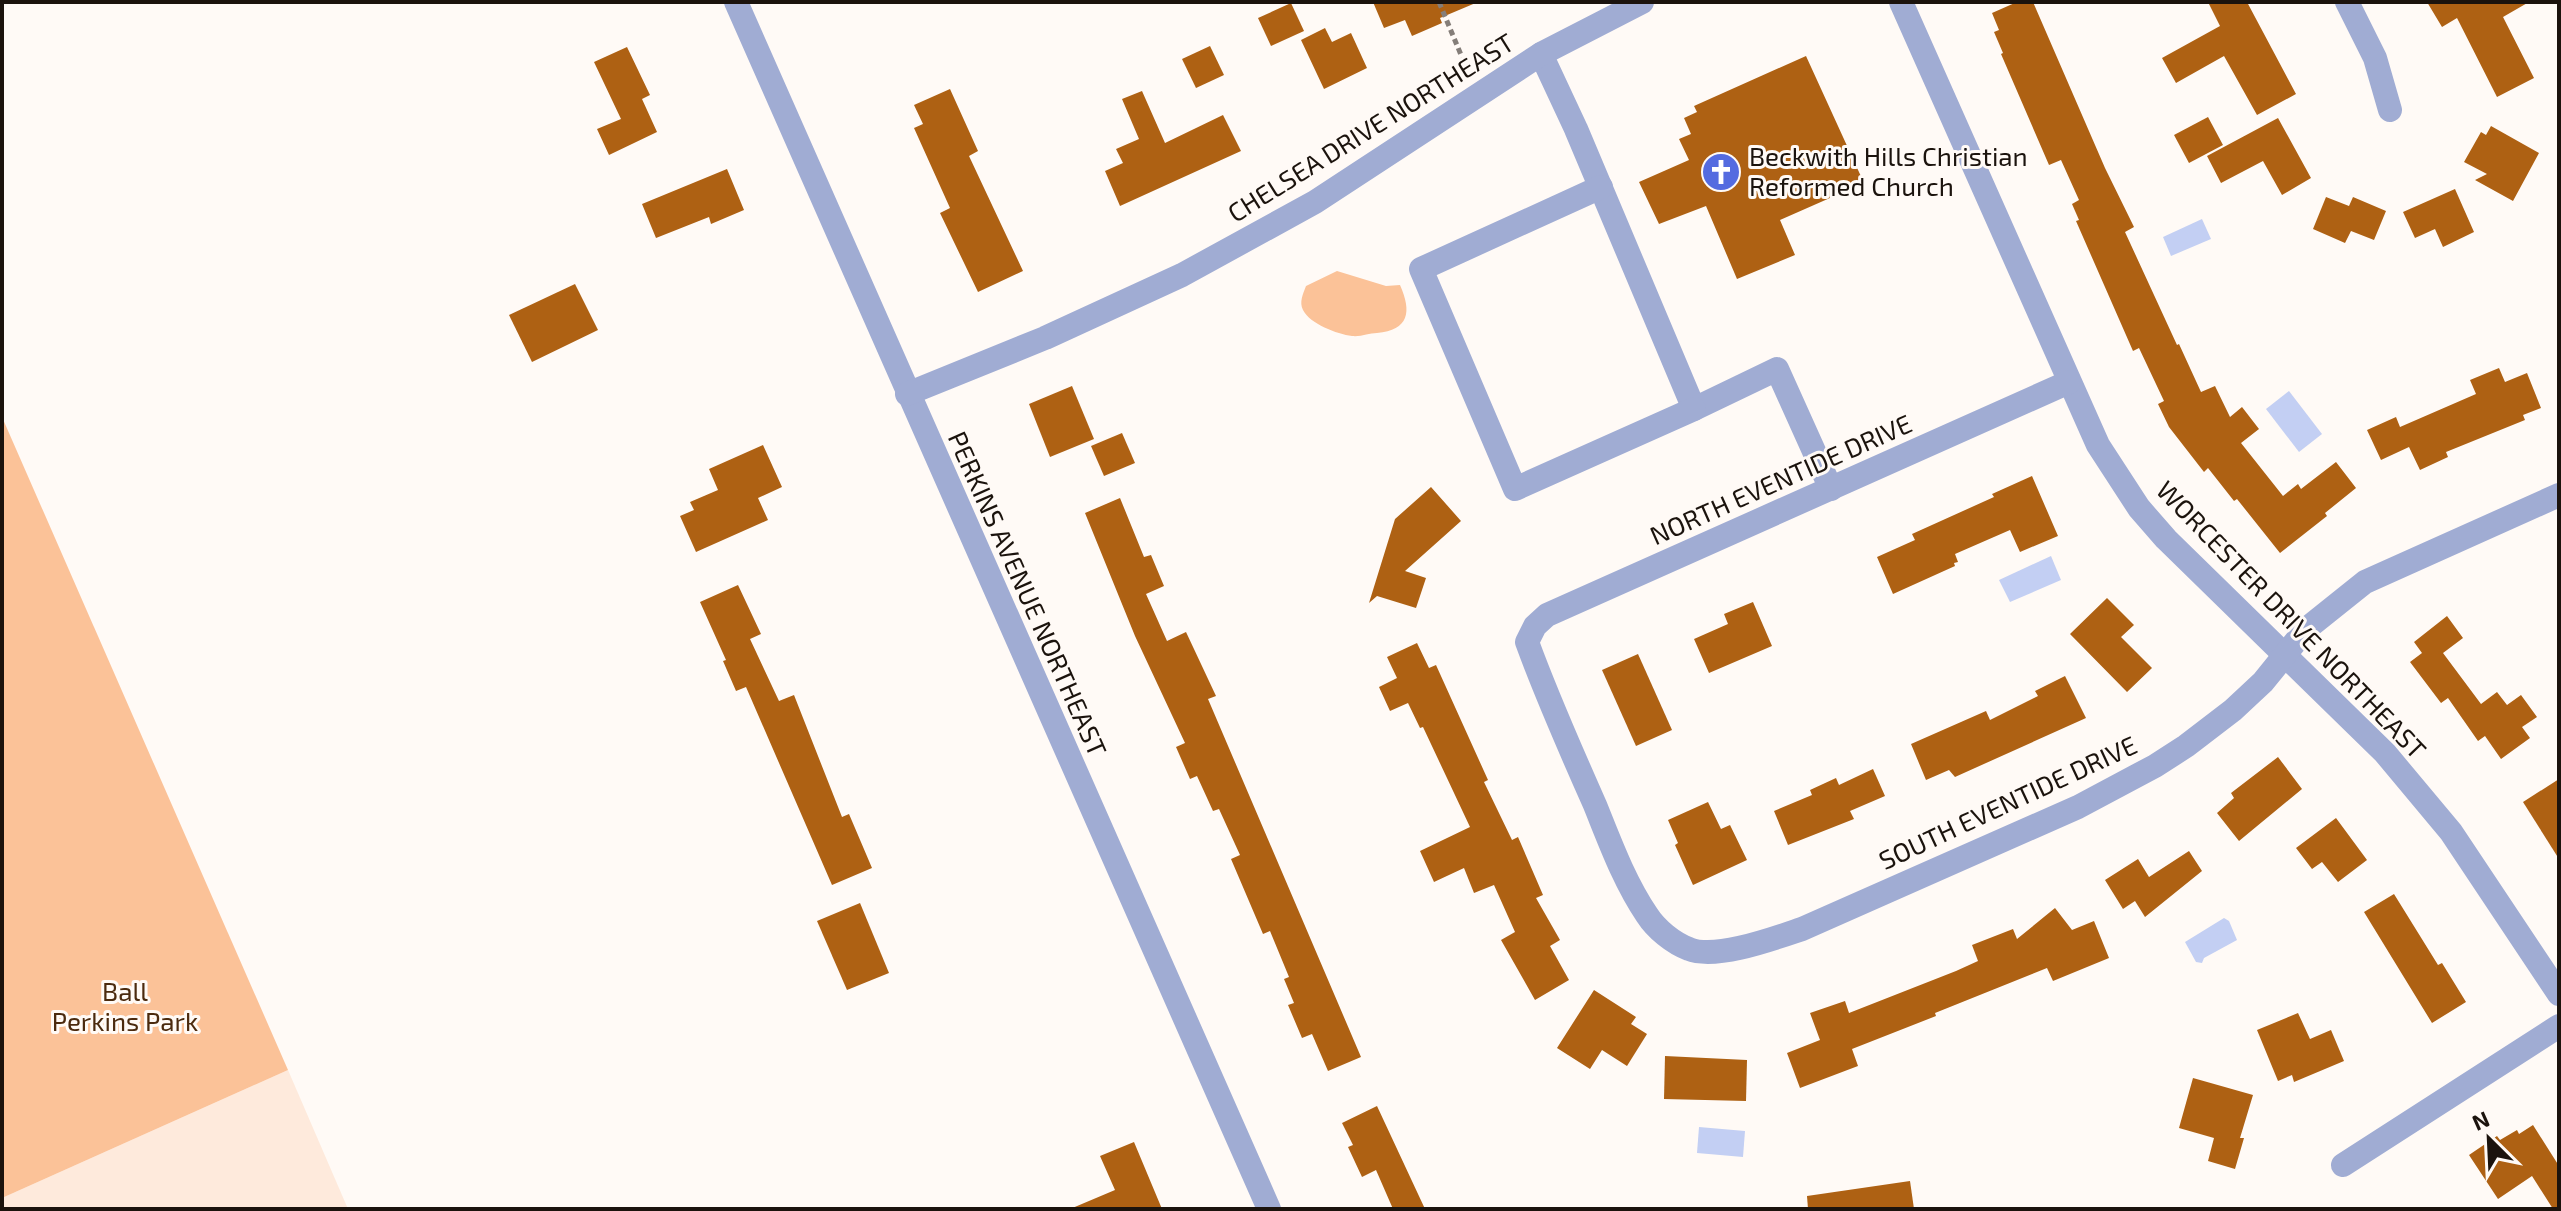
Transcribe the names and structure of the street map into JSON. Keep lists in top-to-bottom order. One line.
{"streets":{"street":["CHELSEA DRIVE NORTHEAST","NORTH EVENTIDE DRIVE","PERKINS AVENUE NORTHEAST","WORCESTER DRIVE NORTHEAST","SOUTH EVENTIDE DRIVE"]},"crossings":[["CHELSEA DRIVE NORTHEAST","PERKINS AVENUE NORTHEAST"],["NORTH EVENTIDE DRIVE","WORCESTER DRIVE NORTHEAST"],["NORTH EVENTIDE DRIVE","SOUTH EVENTIDE DRIVE"],["WORCESTER DRIVE NORTHEAST","SOUTH EVENTIDE DRIVE"]],"parks":["Ball Perkins Park"],"places":{"church":["Beckwith Hills Christian Reformed Church"]},"north":"top left"}
